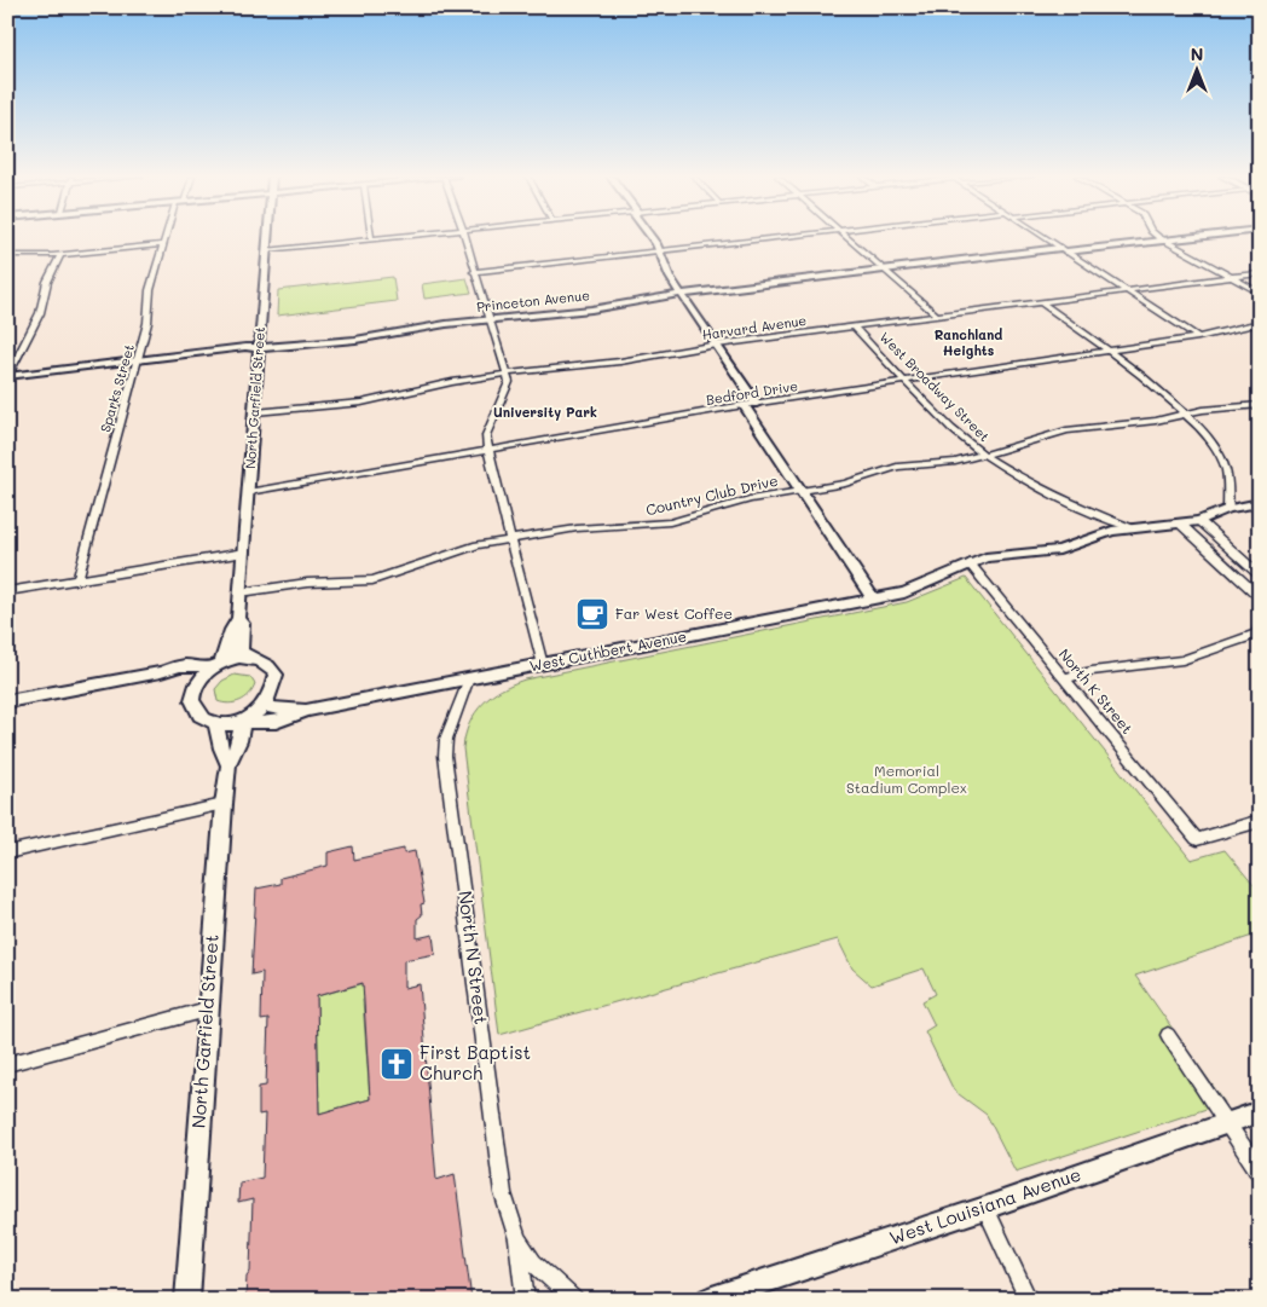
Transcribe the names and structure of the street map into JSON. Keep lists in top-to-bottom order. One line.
{"streets":{"street":["Princeton Avenue","Harvard Avenue","West Broadway Street","Sparks Street","Bedford Drive","North Garfield Street","Country Club Drive","West Cuthbert Avenue","North K Street","North N Street","West Louisiana Avenue"]},"crossings":[["Princeton Avenue","Sparks Street"],["Princeton Avenue","North Garfield Street"],["Harvard Avenue","West Broadway Street"],["Harvard Avenue","North Garfield Street"],["West Broadway Street","Bedford Drive"],["West Broadway Street","Country Club Drive"],["West Broadway Street","West Cuthbert Avenue"],["Bedford Drive","North Garfield Street"],["North Garfield Street","Country Club Drive"],["West Cuthbert Avenue","North K Street"],["West Cuthbert Avenue","North N Street"]],"districts":["Ranchland Heights","University Park"],"parks":["Memorial Stadium Complex"],"places":{"cafe":["Far West Coffee"],"church":["First Baptist Church"]},"north":"top"}
